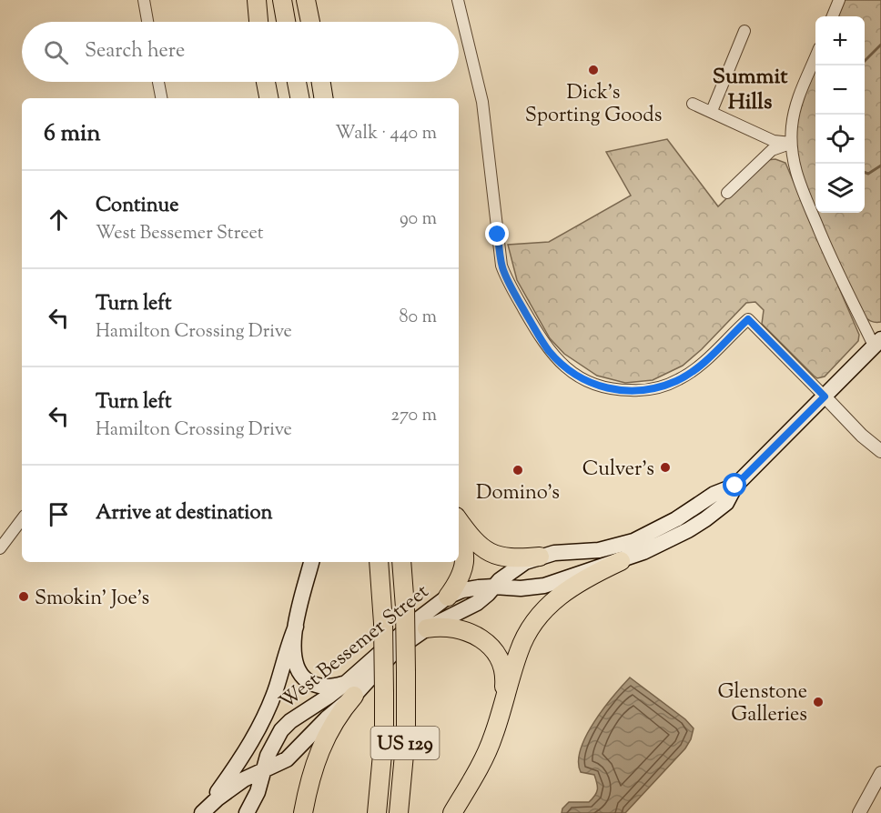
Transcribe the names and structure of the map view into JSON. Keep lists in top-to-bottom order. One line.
{"streets":{"highway":["US 129"],"main road":["West Bessemer Street"]},"districts":["Summit Hills"],"places":["Dick's Sporting Goods","Culver's","Domino's","Smokin' Joe's","Glenstone Galleries"],"page":{"map_buttons":["+","−"],"search":"Search here","heading":["6 min","Walk · 440 m"],"list":[["Continue","West Bessemer Street","90 m"],["Turn left","Hamilton Crossing Drive","80 m"],["Turn left","Hamilton Crossing Drive","270 m"],"Arrive at destination"]}}
